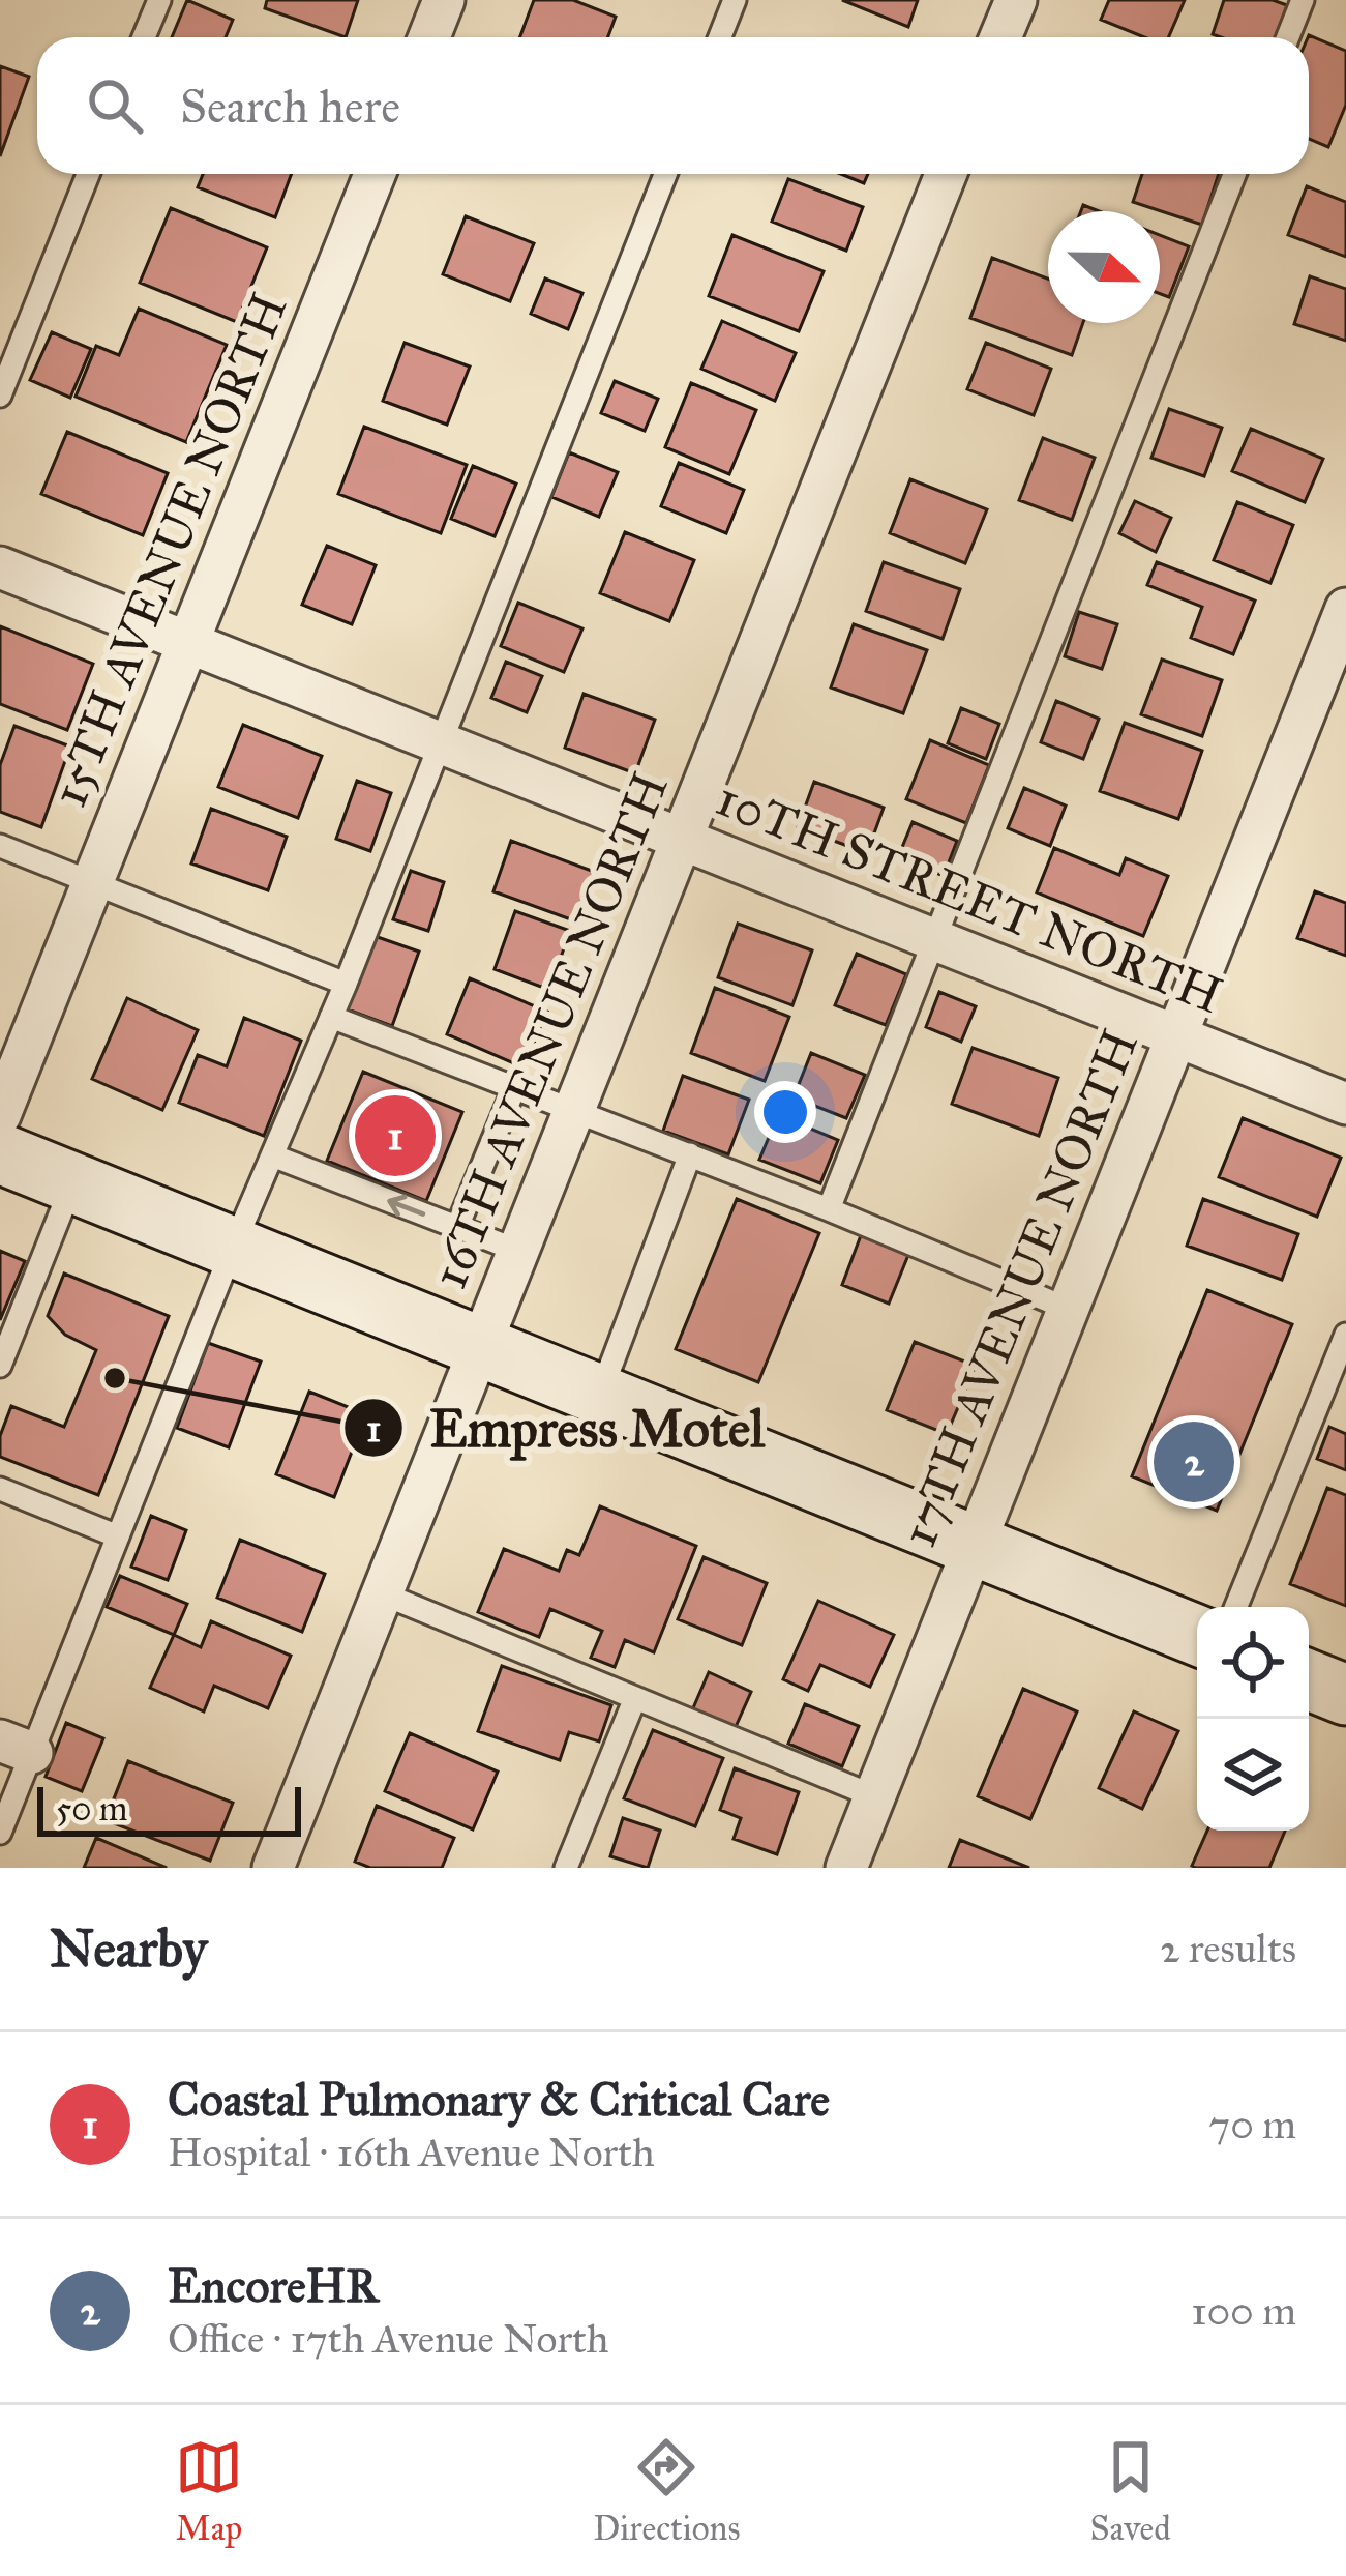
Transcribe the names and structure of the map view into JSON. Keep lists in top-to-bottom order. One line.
{"streets":{"street":["15TH AVENUE NORTH","10TH STREET NORTH","16TH AVENUE NORTH","17TH AVENUE NORTH"]},"crossings":[["15TH AVENUE NORTH","10TH STREET NORTH"],["10TH STREET NORTH","16TH AVENUE NORTH"],["10TH STREET NORTH","17TH AVENUE NORTH"]],"places":["Empress Motel"],"scale_bar":"50 m","north":"right","page":{"search":"Search here","pins":["1","2"],"scale":"50 m","heading":["Nearby","2 results"],"list":[{"mark":"1","name":"Coastal Pulmonary & Critical Care","note":"Hospital · 16th Avenue North","value":"70 m"},{"mark":"2","name":"EncoreHR","note":"Office · 17th Avenue North","value":"100 m"}],"nav":["Map","Directions","Saved"]}}
